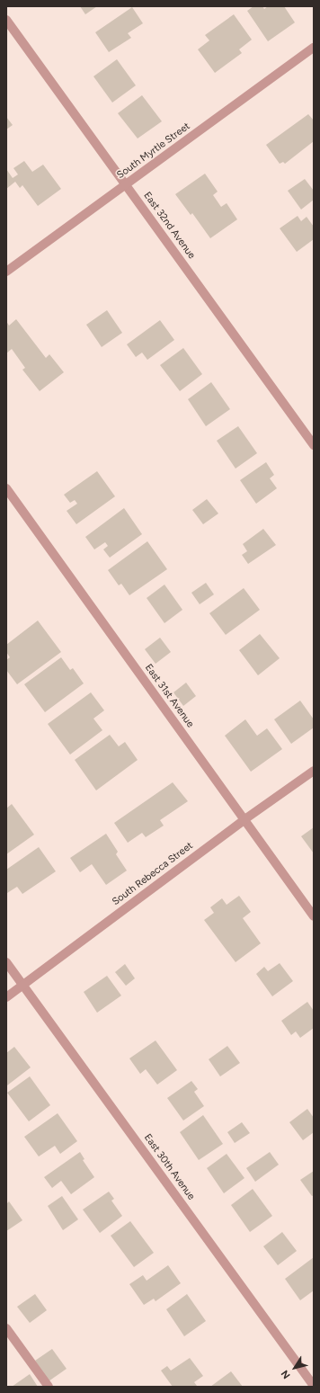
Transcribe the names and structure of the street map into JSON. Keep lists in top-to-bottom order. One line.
{"streets":{"street":["South Myrtle Street","East 32nd Avenue","East 31st Avenue","South Rebecca Street","East 30th Avenue"]},"crossings":[["South Myrtle Street","East 32nd Avenue"],["East 31st Avenue","South Rebecca Street"],["South Rebecca Street","East 30th Avenue"]],"north":"bottom left"}
